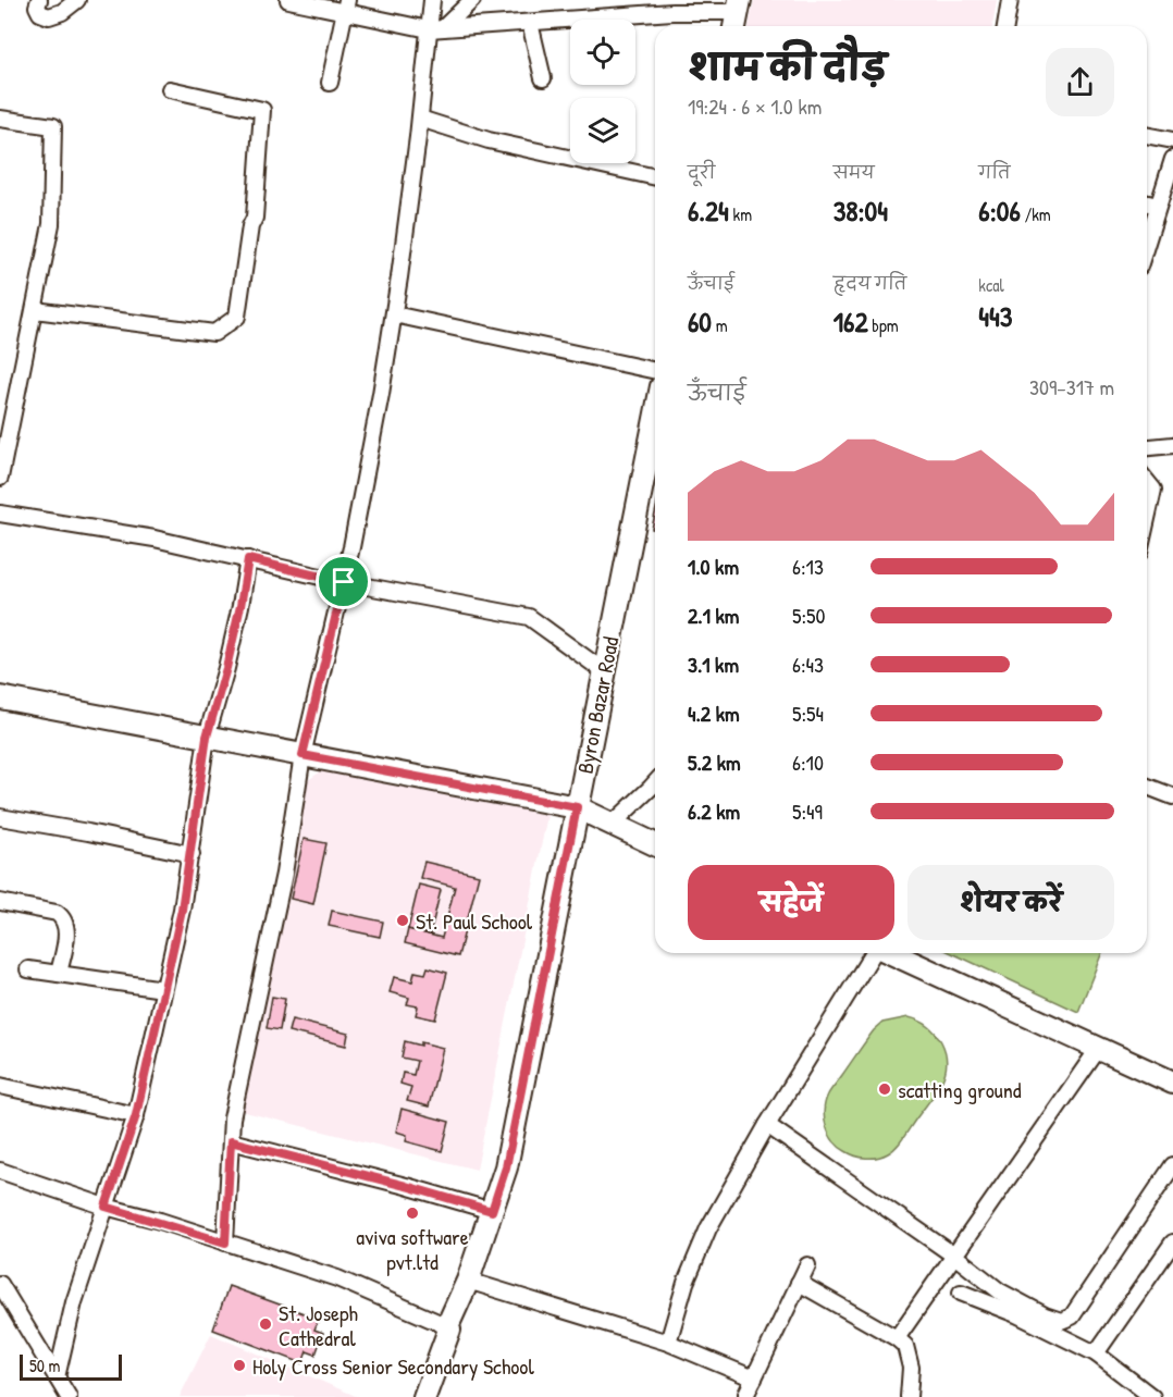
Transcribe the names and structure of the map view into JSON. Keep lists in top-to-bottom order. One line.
{"streets":{"street":["Byron Bazar Road"]},"places":["St. Paul School","scatting ground","aviva software pvt.ltd","St. Joseph Cathedral","Holy Cross Senior Secondary School"],"scale_bar":"50 m","page":{"heading":["शाम की दौड़","19:24 · 6 × 1.0 km"],"stats":[["दूरी","6.24 km"],["समय","38:04"],["गति","6:06 /km"],["ऊँचाई","60 m"],["हृदय गति","162 bpm"],["kcal","443"]],"chart":["ऊँचाई","309–317 m"],"list":[{"name":"1.0 km","note":"6:13"},{"name":"2.1 km","note":"5:50"},{"name":"3.1 km","note":"6:43"},{"name":"4.2 km","note":"5:54"},{"name":"5.2 km","note":"6:10"},{"name":"6.2 km","note":"5:49"}],"buttons":["सहेजें","शेयर करें"],"scale":"50 m"}}
